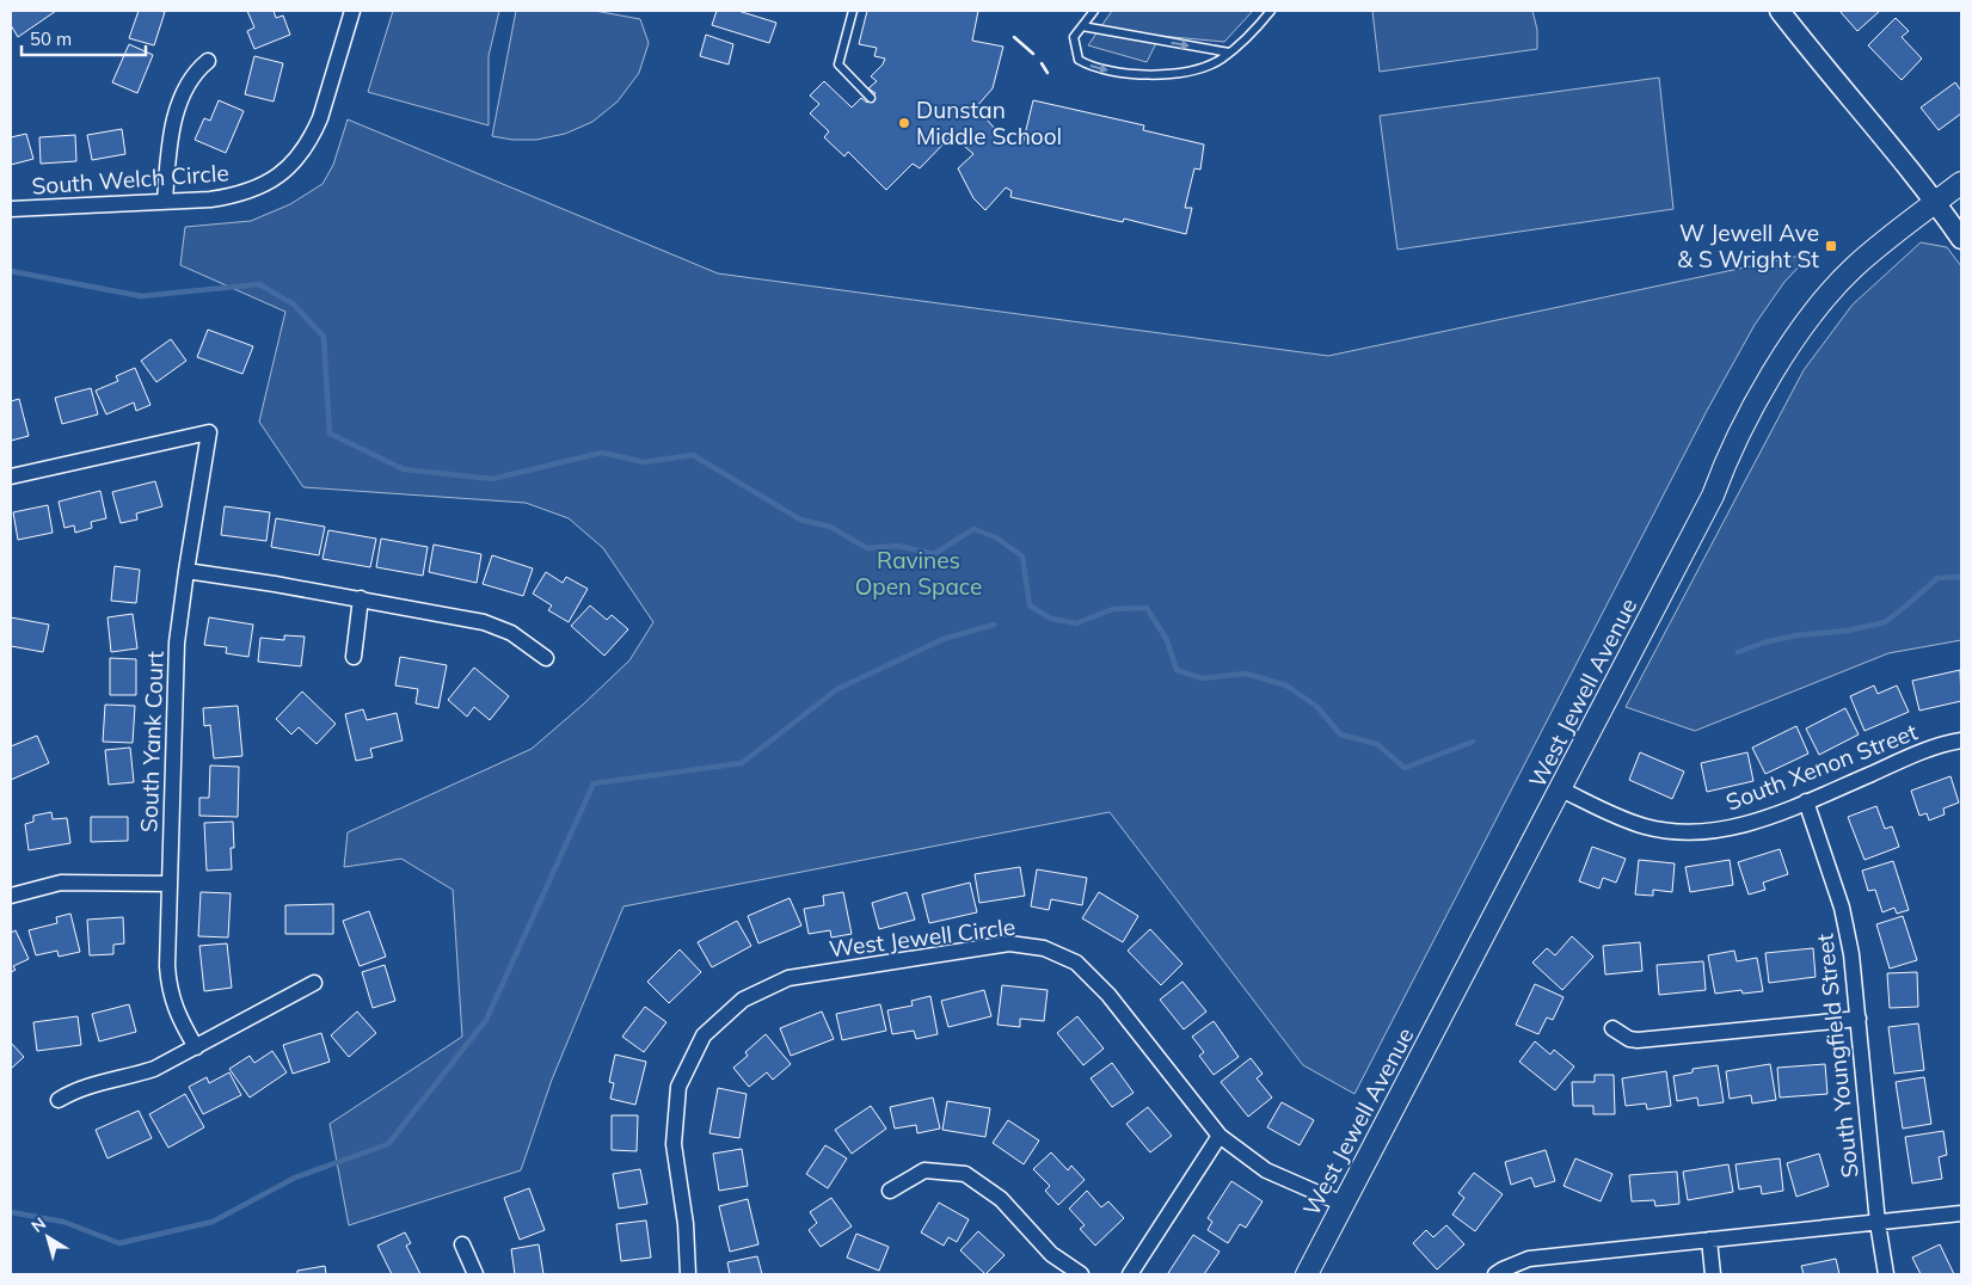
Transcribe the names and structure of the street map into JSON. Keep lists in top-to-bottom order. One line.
{"streets":{"main road":["West Jewell Avenue"],"street":["South Welch Circle","South Yank Court","South Xenon Street","West Jewell Circle","South Youngfield Street"]},"crossings":[["West Jewell Avenue","South Xenon Street"],["West Jewell Avenue","West Jewell Circle"],["South Xenon Street","South Youngfield Street"]],"parks":["Ravines Open Space"],"places":{"other":["Dunstan Middle School"],"transit":["W Jewell Ave & S Wright St"]},"scale_bar":"50 m","north":"top left"}
